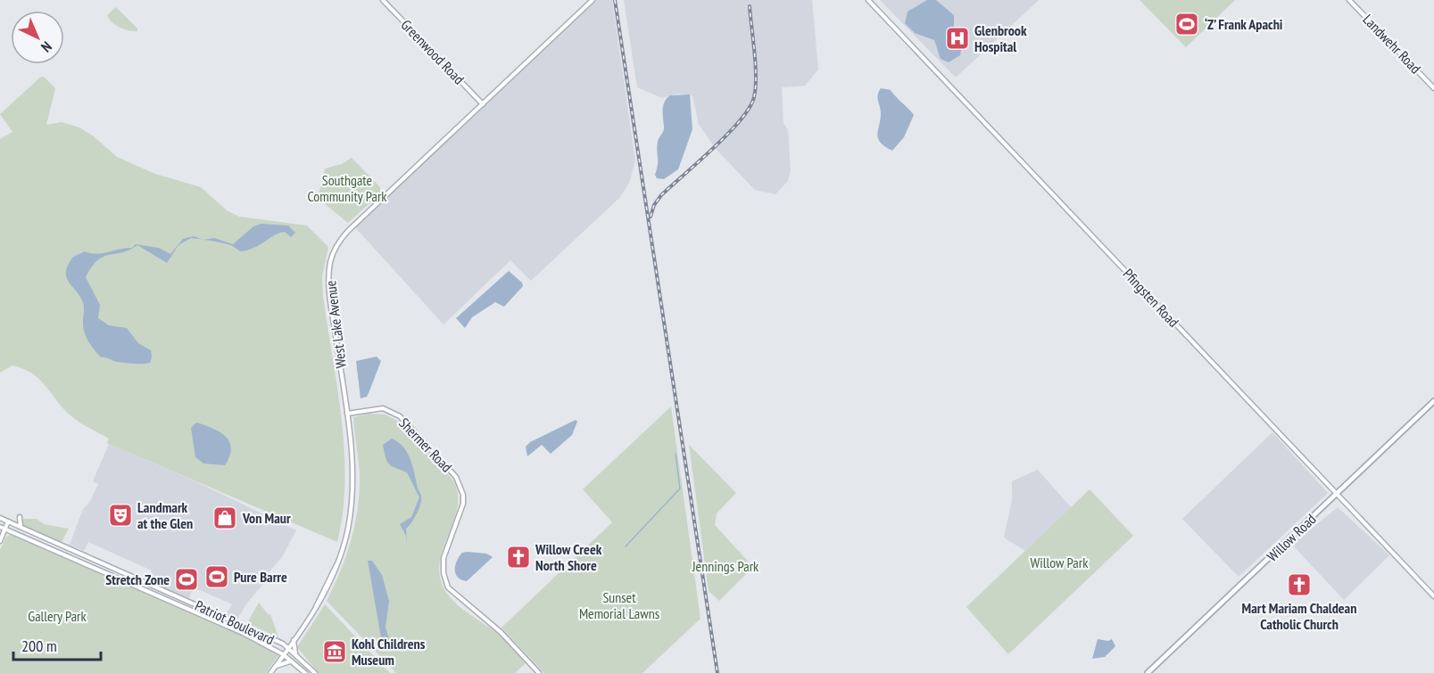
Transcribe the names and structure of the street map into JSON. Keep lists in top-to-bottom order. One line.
{"streets":{"main road":["Landwehr Road","Greenwood Road","Pfingsten Road","West Lake Avenue","Shermer Road","Willow Road","Patriot Boulevard"]},"crossings":[["Greenwood Road","West Lake Avenue"],["Pfingsten Road","Willow Road"],["West Lake Avenue","Shermer Road"],["West Lake Avenue","Patriot Boulevard"]],"parks":["Southgate Community Park","Willow Park","Jennings Park","Sunset Memorial Lawns","Gallery Park"],"places":{"sports":["‘Z’ Frank Apachi","Pure Barre","Stretch Zone"],"hospital":["Glenbrook Hospital"],"theatre":["Landmark at the Glen"],"shop":["Von Maur"],"church":["Willow Creek North Shore","Mart Mariam Chaldean Catholic Church"],"museum":["Kohl Childrens Museum"]},"scale_bar":"200 m","north":"bottom right"}
